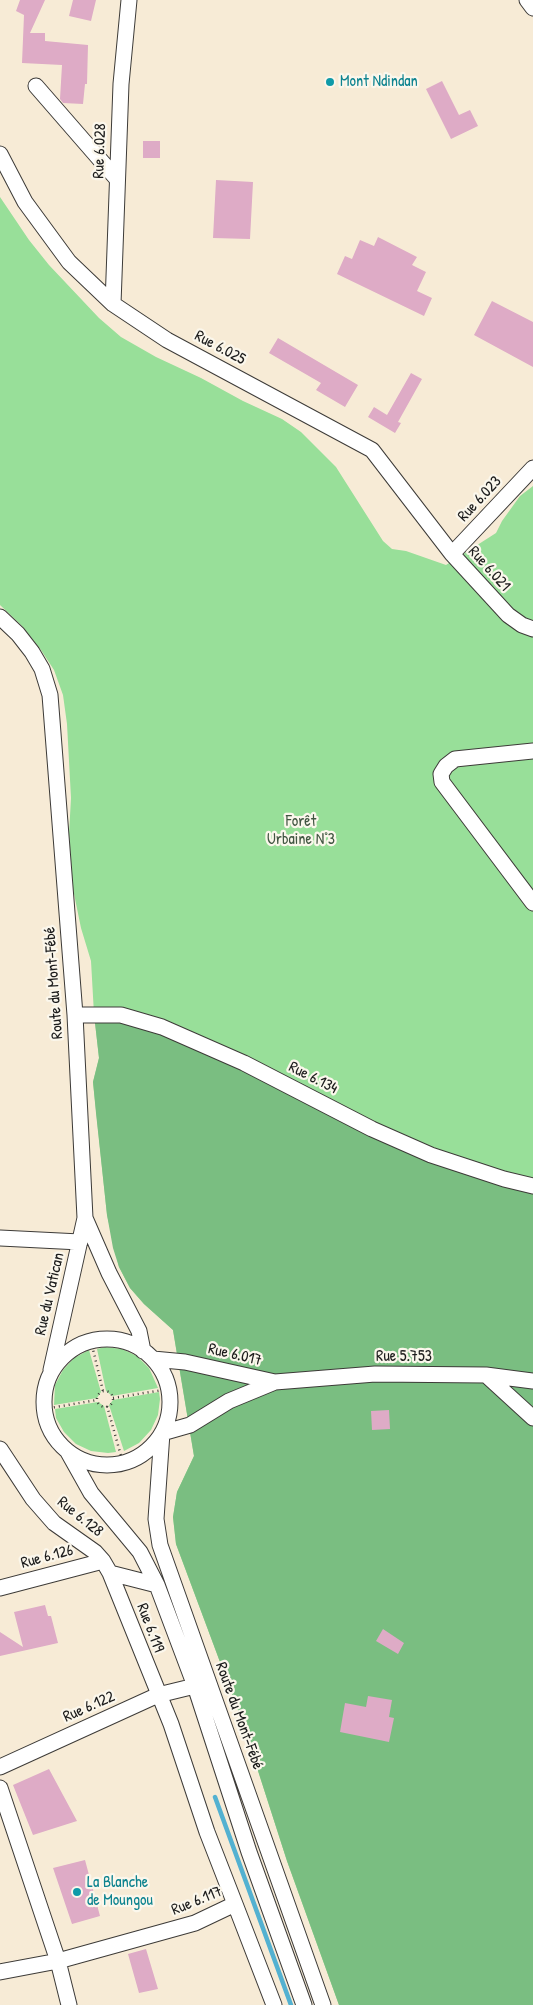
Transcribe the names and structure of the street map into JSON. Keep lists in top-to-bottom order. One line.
{"streets":{"street":["Rue 6.028","Rue 6.025","Rue 6.023","Rue 6.021","Route du Mont-Fébé","Rue 6.134","Rue du Vatican","Rue 6.017","Rue 5.753","Rue 6.128","Rue 6.126","Rue 6.119","Rue 6.122","Rue 6.117"]},"crossings":[["Rue 6.028","Rue 6.025"],["Rue 6.025","Rue 6.023"],["Rue 6.025","Rue 6.021"],["Rue 6.023","Rue 6.021"],["Route du Mont-Fébé","Rue 6.134"],["Route du Mont-Fébé","Rue du Vatican"],["Route du Mont-Fébé","Rue 6.017"],["Route du Mont-Fébé","Rue 6.128"],["Route du Mont-Fébé","Rue 6.122"],["Rue du Vatican","Rue 6.017"],["Rue 6.017","Rue 5.753"],["Rue 6.128","Rue 6.126"],["Rue 6.128","Rue 6.119"],["Rue 6.126","Rue 6.119"],["Rue 6.119","Rue 6.122"],["Rue 6.119","Rue 6.117"],["Rue 6.122","Rue 6.117"]],"parks":["Forêt Urbaine N°3"],"places":["Mont Ndindan","La Blanche de Moungou"]}
